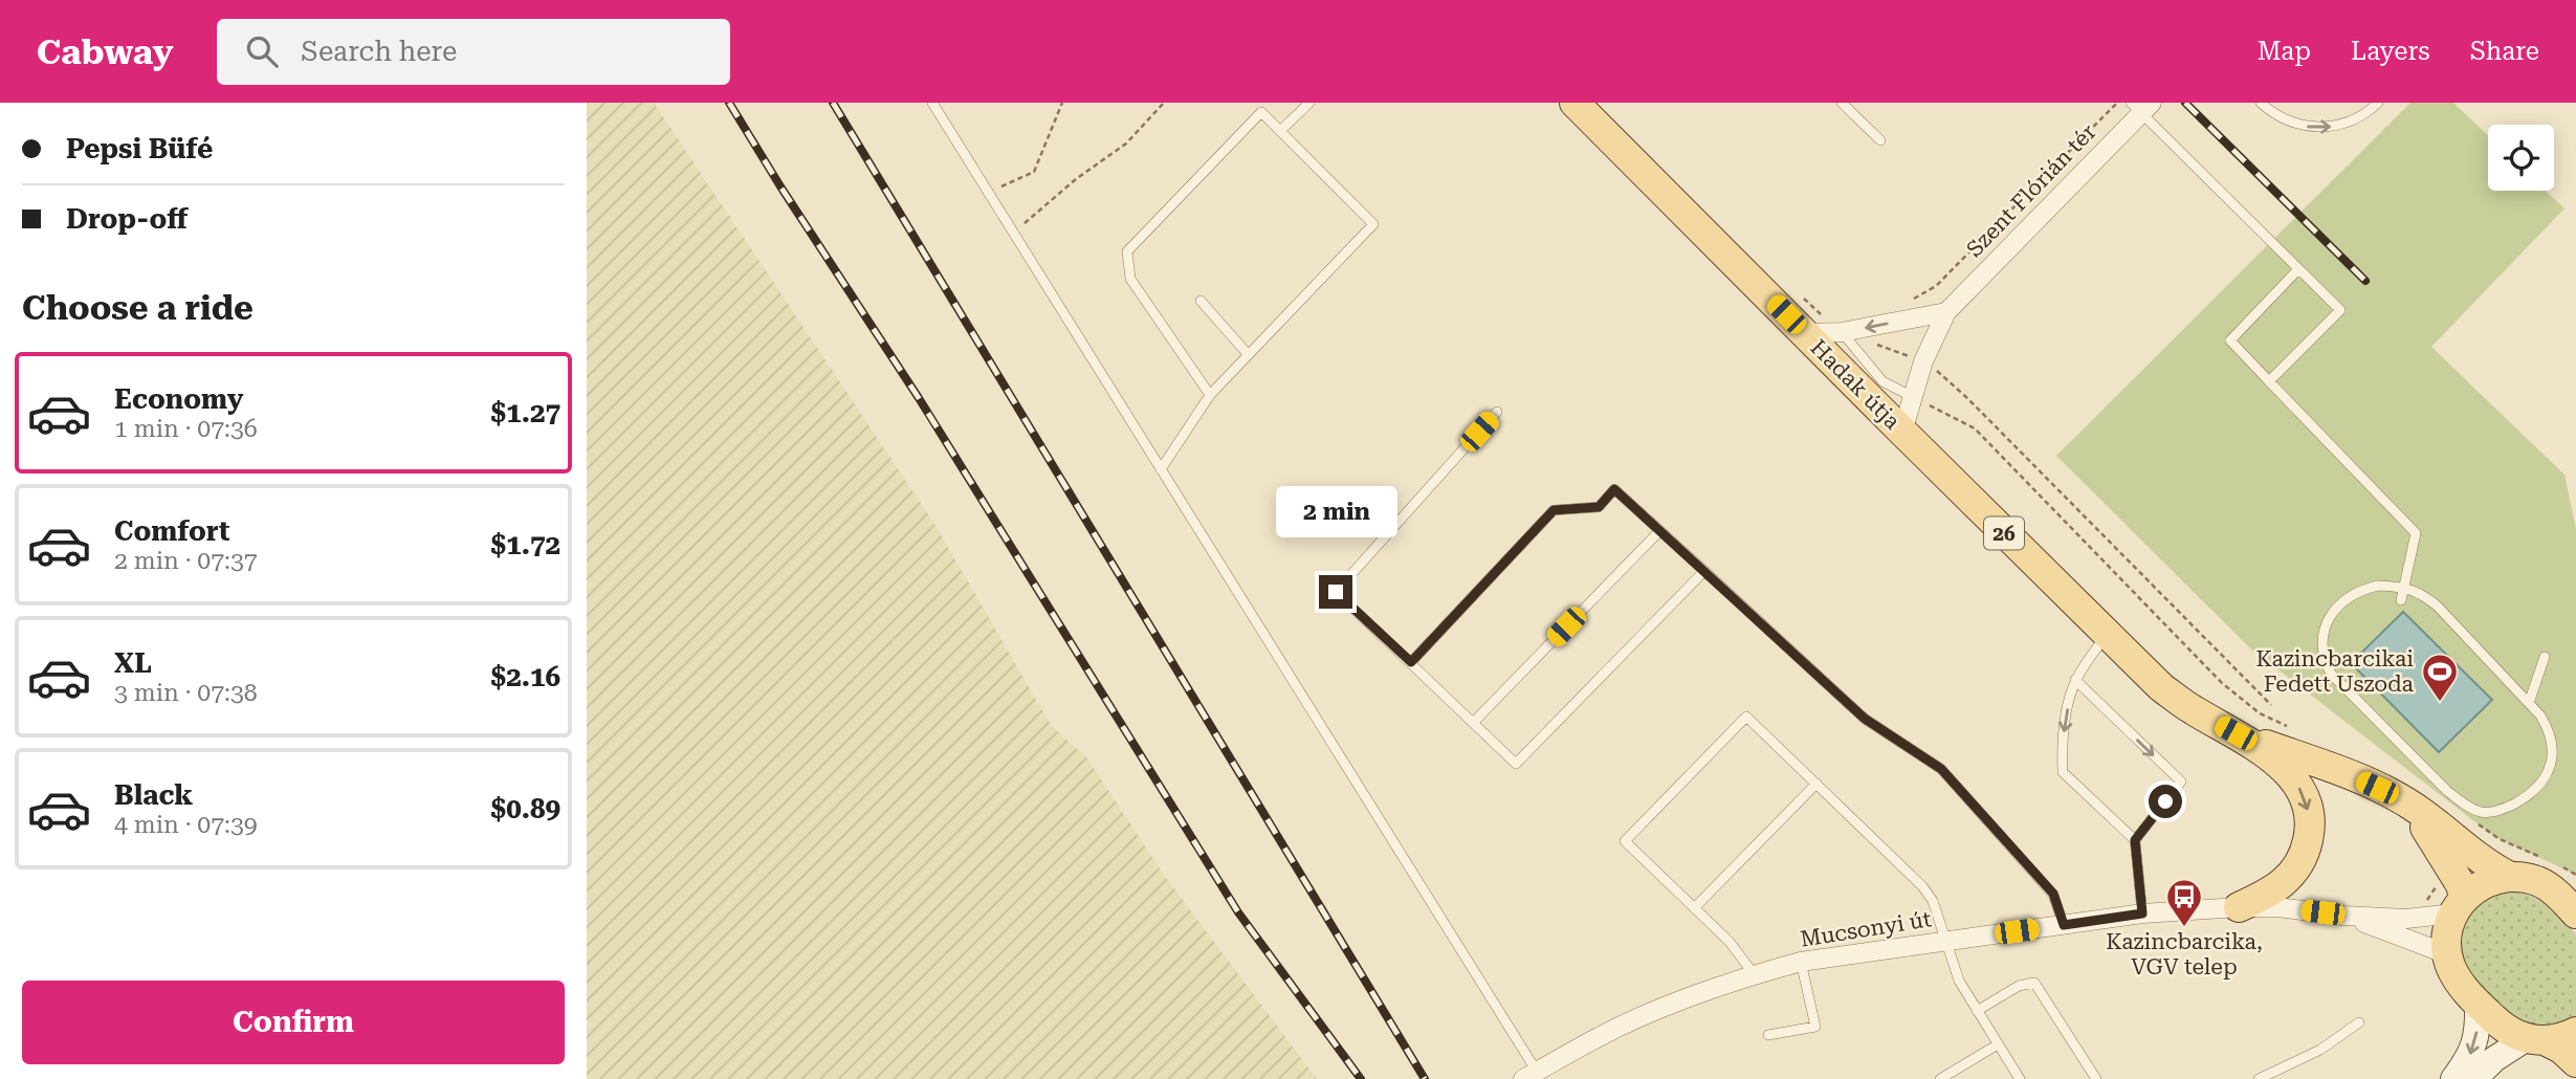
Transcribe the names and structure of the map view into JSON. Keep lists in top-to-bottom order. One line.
{"streets":{"main road":["Hadak útja","26"],"street":["Szent Flórián tér","Mucsonyi út"]},"crossings":[["Szent Flórián tér","Hadak útja"],["Hadak útja","26"]],"places":{"sports":["Kazincbarcikai Fedett Uszoda"],"bus stop":["Kazincbarcika, VGV telep"]},"page":{"header":"Cabway","search":"Search here","nav":["Map","Layers","Share"],"banner":["Pepsi Büfé","Drop-off"],"heading":"Choose a ride","list":[{"name":"Economy","note":"1 min · 07:36","value":"$1.27"},{"name":"Comfort","note":"2 min · 07:37","value":"$1.72"},{"name":"XL","note":"3 min · 07:38","value":"$2.16"},{"name":"Black","note":"4 min · 07:39","value":"$0.89"}],"bubble":"2 min","buttons":"Confirm"}}
